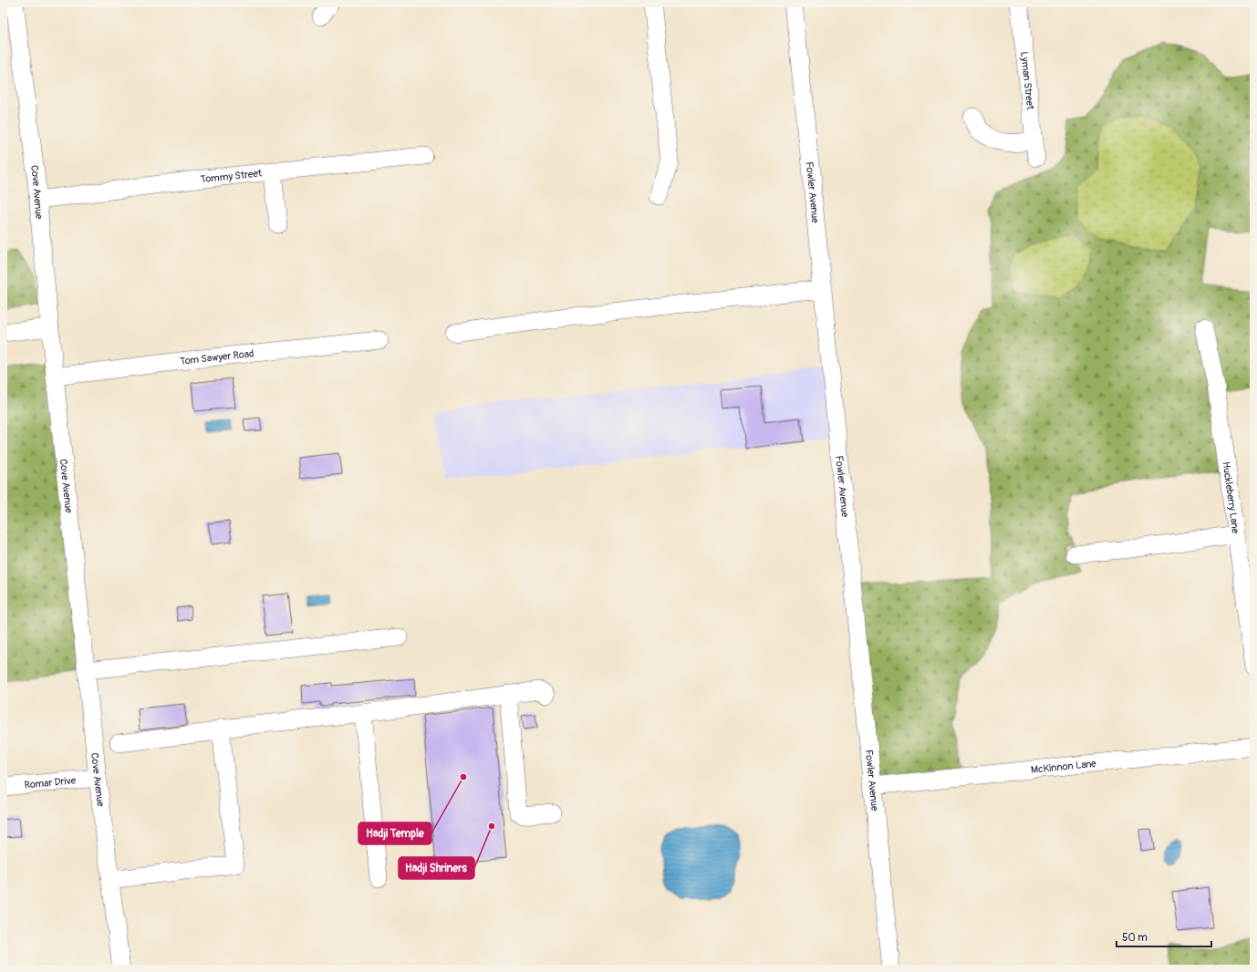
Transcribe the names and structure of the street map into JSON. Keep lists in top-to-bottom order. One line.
{"streets":{"street":["Lyman Street","Tommy Street","Cove Avenue","Fowler Avenue","Tom Sawyer Road","Huckleberry Lane","McKinnon Lane","Romar Drive"]},"crossings":[["Tommy Street","Cove Avenue"],["Cove Avenue","Tom Sawyer Road"],["Cove Avenue","Romar Drive"],["Fowler Avenue","McKinnon Lane"]],"places":["Hadji Temple","Hadji Shriners"],"scale_bar":"50 m"}
